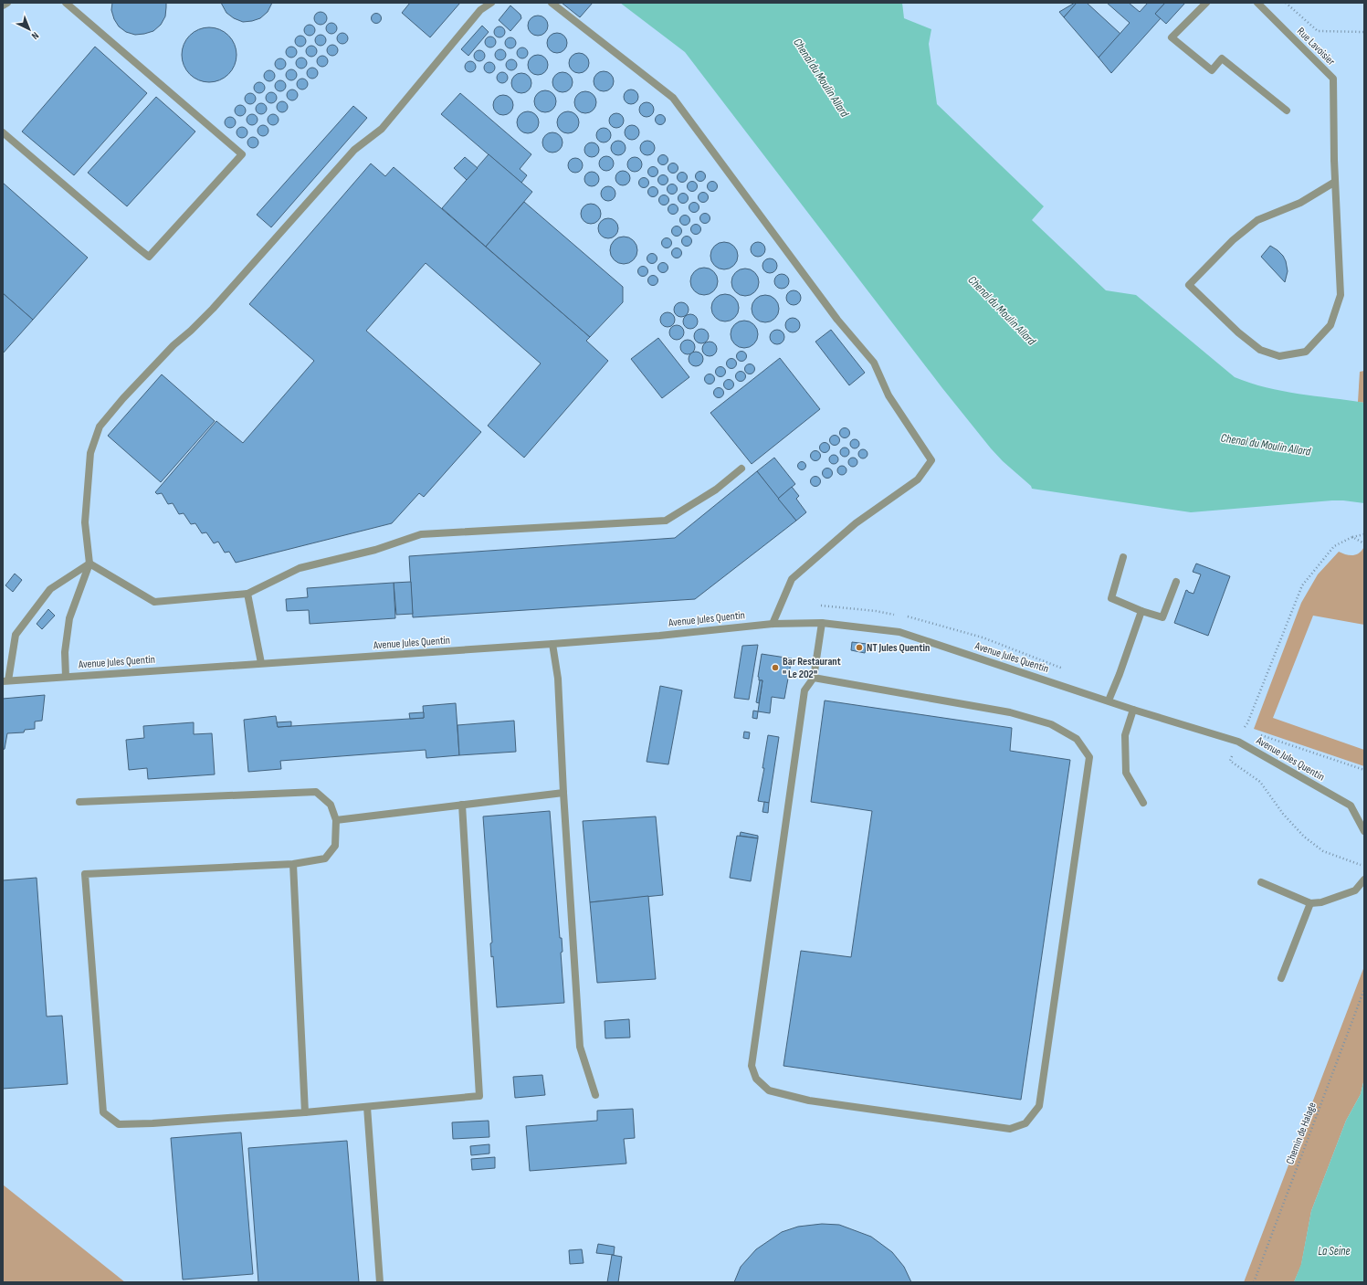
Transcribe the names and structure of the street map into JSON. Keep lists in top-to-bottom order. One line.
{"streets":{"street":["Rue Lavoisier","Avenue Jules Quentin"],"path":["Chemin de Halage"]},"water":["Chenal du Moulin Allard","La Seine"],"places":["NT Jules Quentin","Bar Restaurant \" Le 202\""],"north":"bottom right"}
